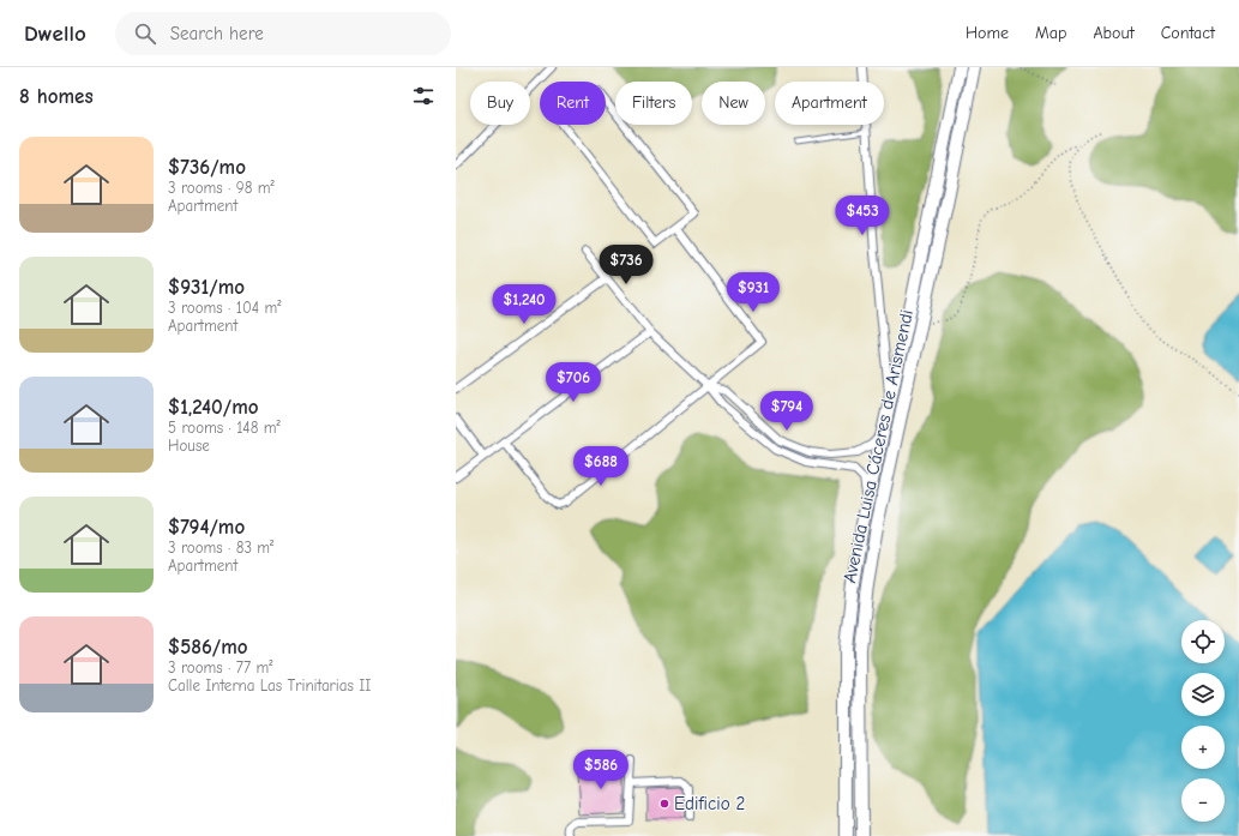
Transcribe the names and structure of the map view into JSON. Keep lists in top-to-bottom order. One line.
{"streets":{"main road":["Avenida Luisa Cáceres de Arismendi"]},"places":["Edificio 2"],"page":{"header":"Dwello","search":"Search here","nav":["Home","Map","About","Contact"],"heading":"8 homes","chip":["Buy","Rent","Filters","New","Apartment"],"list":[{"name":"$736/mo","note":"3 rooms · 98 m² · Apartment"},{"name":"$931/mo","note":"3 rooms · 104 m² · Apartment"},{"name":"$1,240/mo","note":"5 rooms · 148 m² · House"},{"name":"$794/mo","note":"3 rooms · 83 m² · Apartment"},{"name":"$586/mo","note":"3 rooms · 77 m² · Calle Interna Las Trinitarias II"}],"price":["$453","$736","$931","$1,240","$706","$794","$688","$586"],"map_buttons":["+","−"]}}
